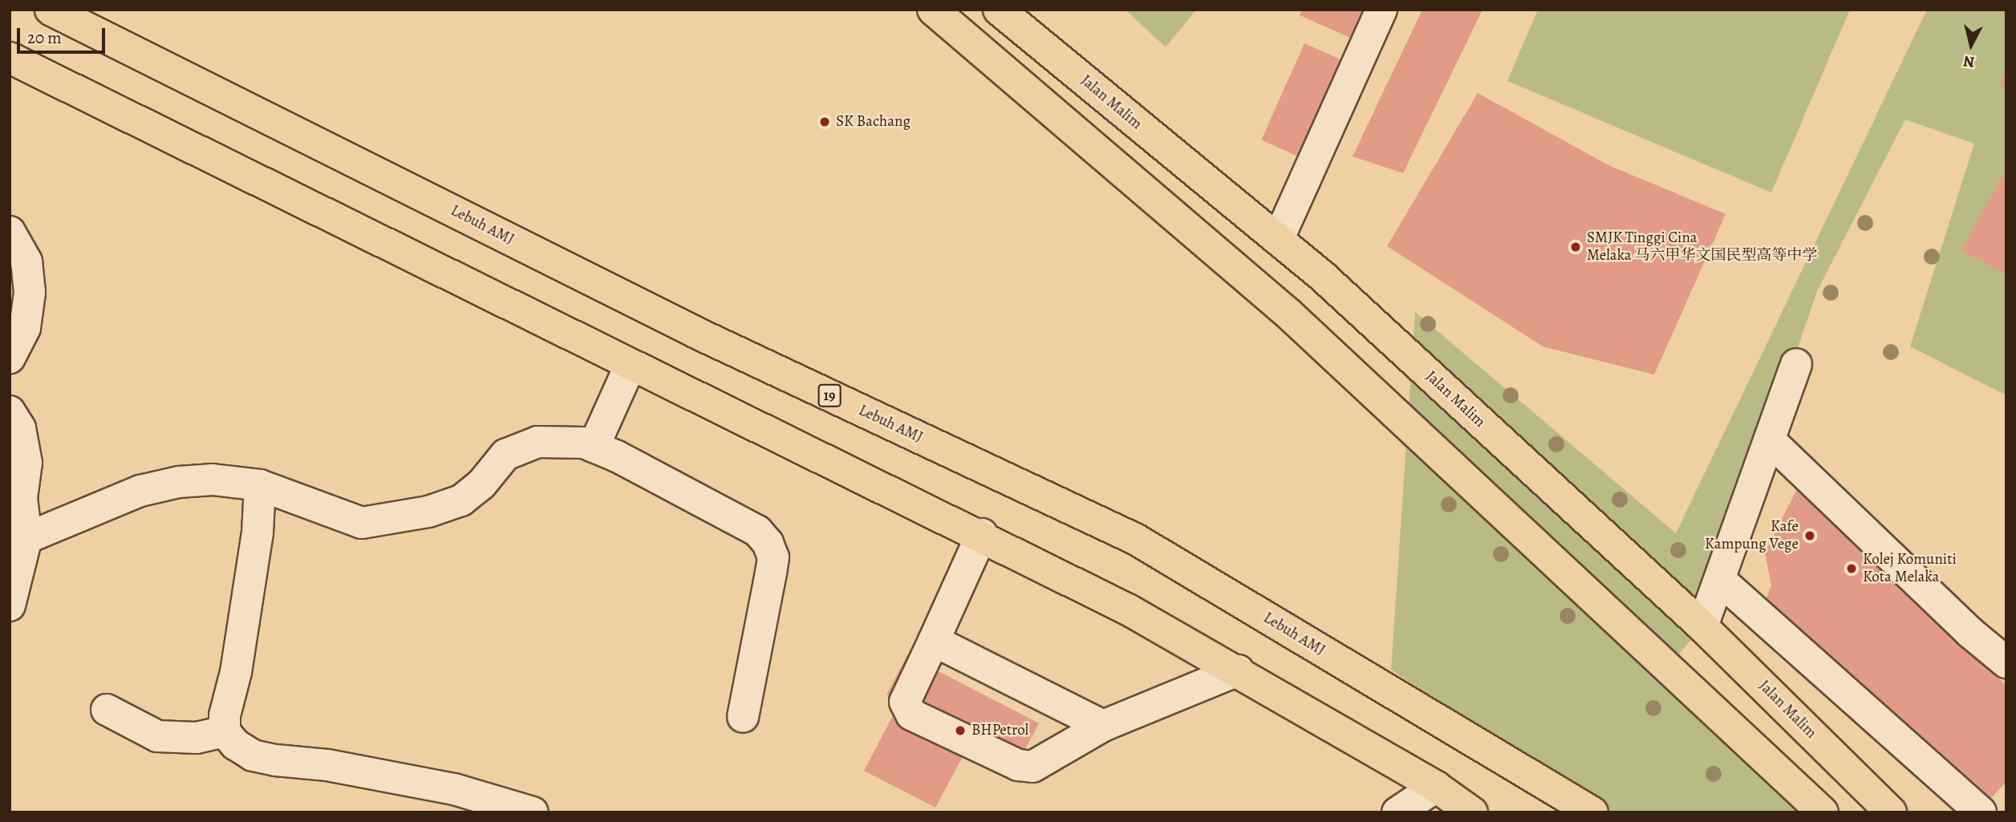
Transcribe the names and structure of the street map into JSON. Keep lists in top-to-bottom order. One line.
{"streets":{"main road":["Jalan Malim","Lebuh AMJ","19"]},"places":["SK Bachang","SMJK Tinggi Cina Melaka 马六甲华文国民型高等中学","Kafe Kampung Vege","Kolej Komuniti Kota Melaka","BHPetrol"],"scale_bar":"20 m","north":"bottom"}
